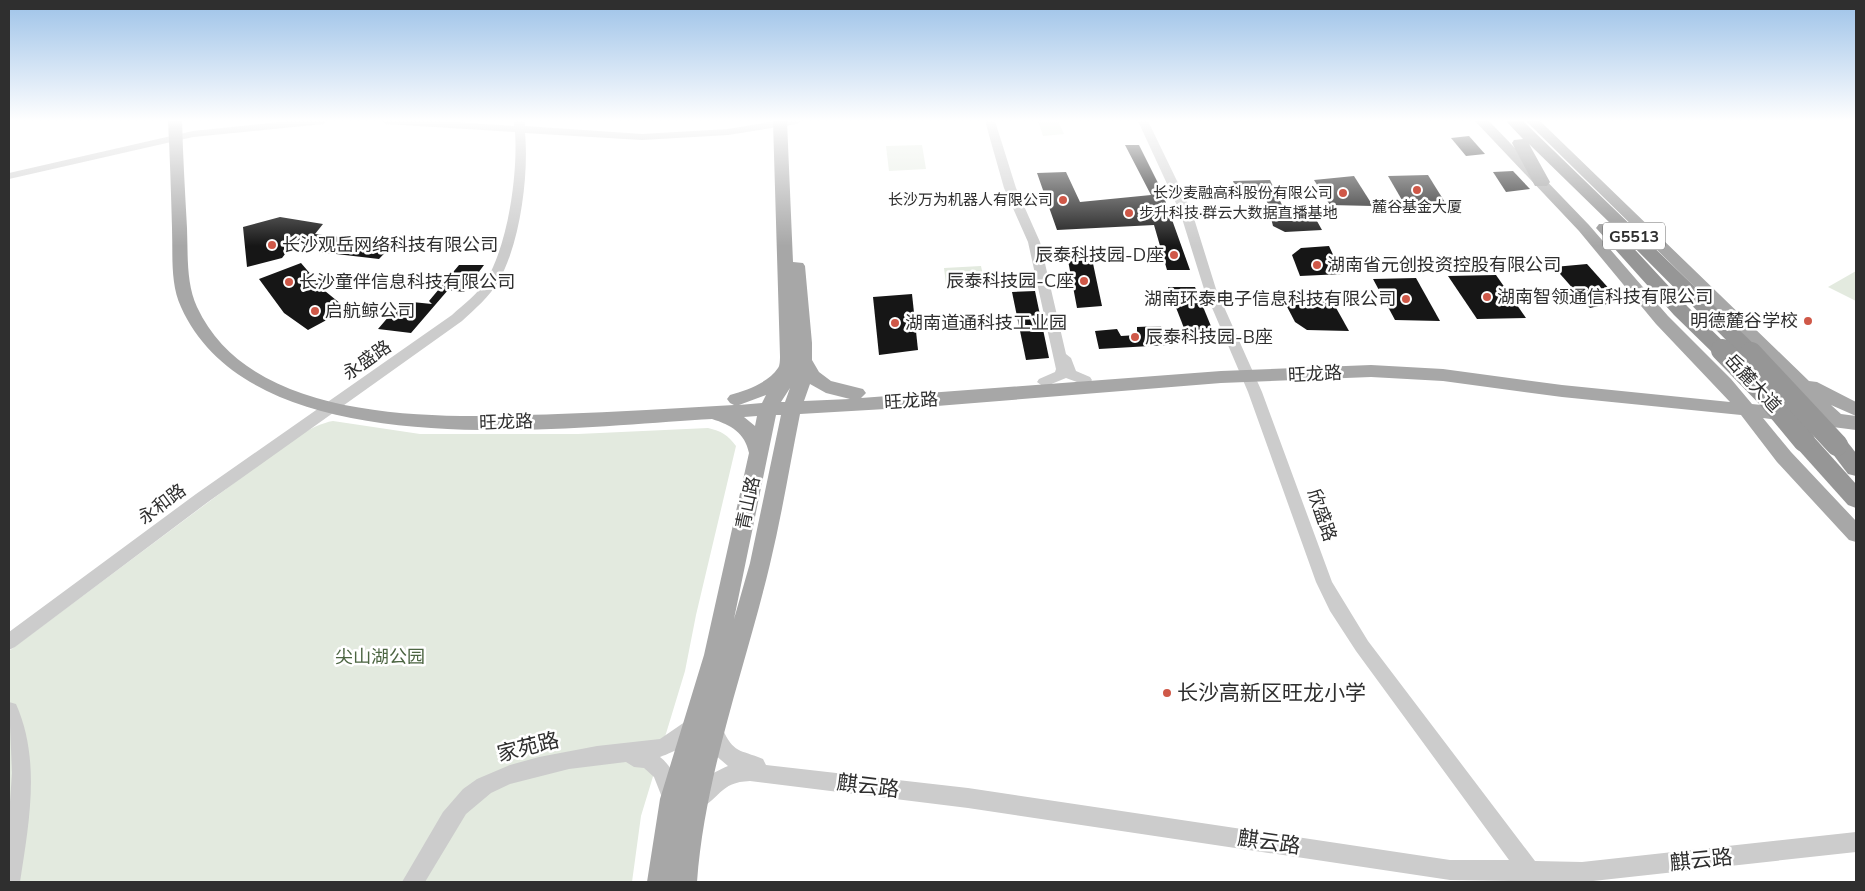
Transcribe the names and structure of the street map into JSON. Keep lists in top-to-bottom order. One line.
{"streets":{"highway":["G5513","岳麓大道"],"main road":["旺龙路","青山路"],"street":["永盛路","永和路","欣盛路","家苑路","麒云路"]},"crossings":[["永盛路","旺龙路"],["永盛路","永和路"],["旺龙路","青山路"],["旺龙路","永和路"],["旺龙路","欣盛路"],["青山路","家苑路"],["青山路","麒云路"],["欣盛路","麒云路"]],"parks":["尖山湖公园"],"places":["麓谷基金大厦","长沙麦融高科股份有限公司","长沙万为机器人有限公司","步升科技·群云大数据直播基地","长沙观岳网络科技有限公司","辰泰科技园-D座","湖南省元创投资控股有限公司","辰泰科技园-C座","长沙童伴信息科技有限公司","湖南智领通信科技有限公司","湖南环泰电子信息科技有限公司","启航鲸公司","明德麓谷学校","湖南道通科技工业园","辰泰科技园-B座","长沙高新区旺龙小学"]}
